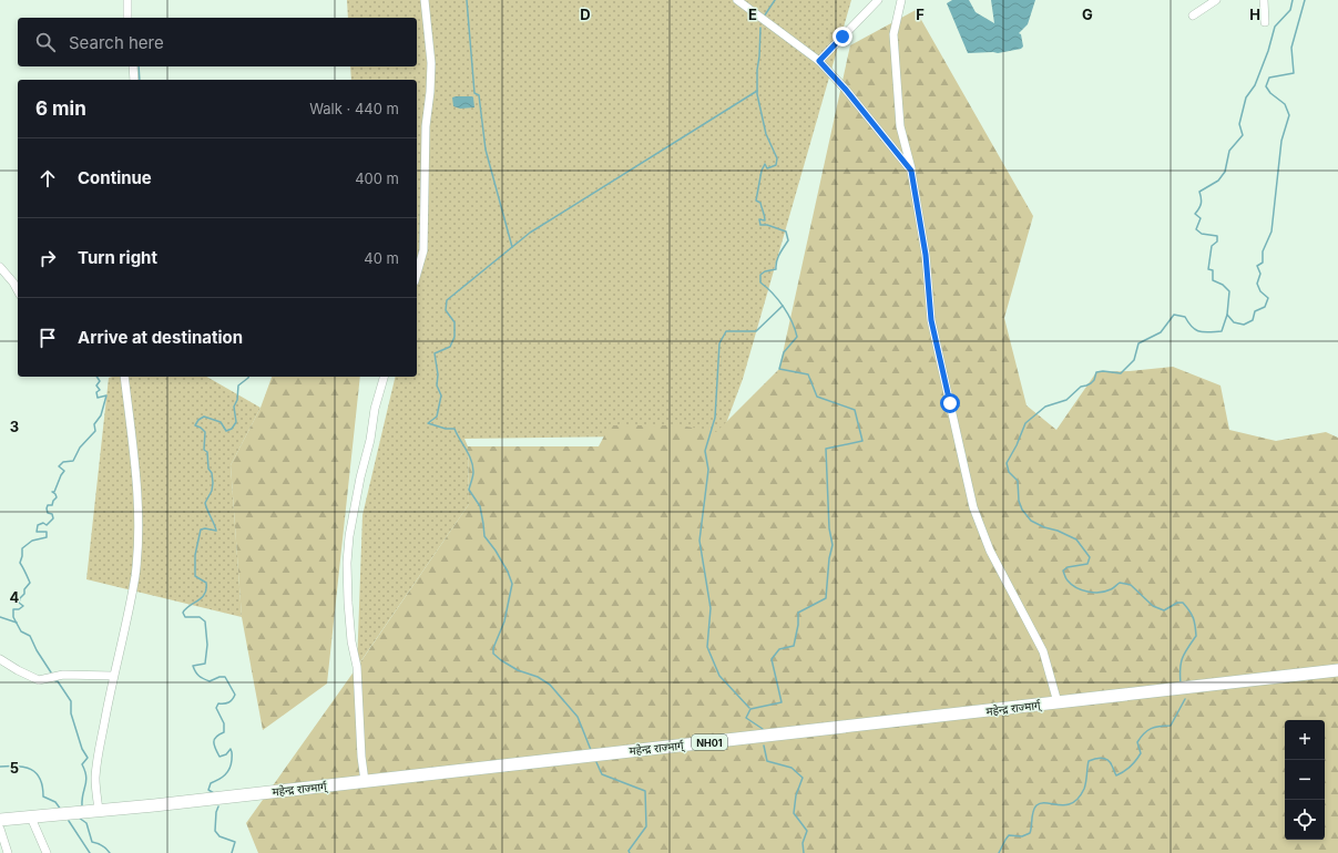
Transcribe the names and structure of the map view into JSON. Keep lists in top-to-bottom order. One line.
{"streets":{"highway":["महेन्द्र राज्मार्ग्","NH01"]},"page":{"search":"Search here","heading":["6 min","Walk · 440 m"],"list":[["Continue","400 m"],["Turn right","40 m"],"Arrive at destination"],"map_buttons":["+","−"]},"grid":{"columns":["D","E","F","G","H"],"rows":["3","4","5"]}}
